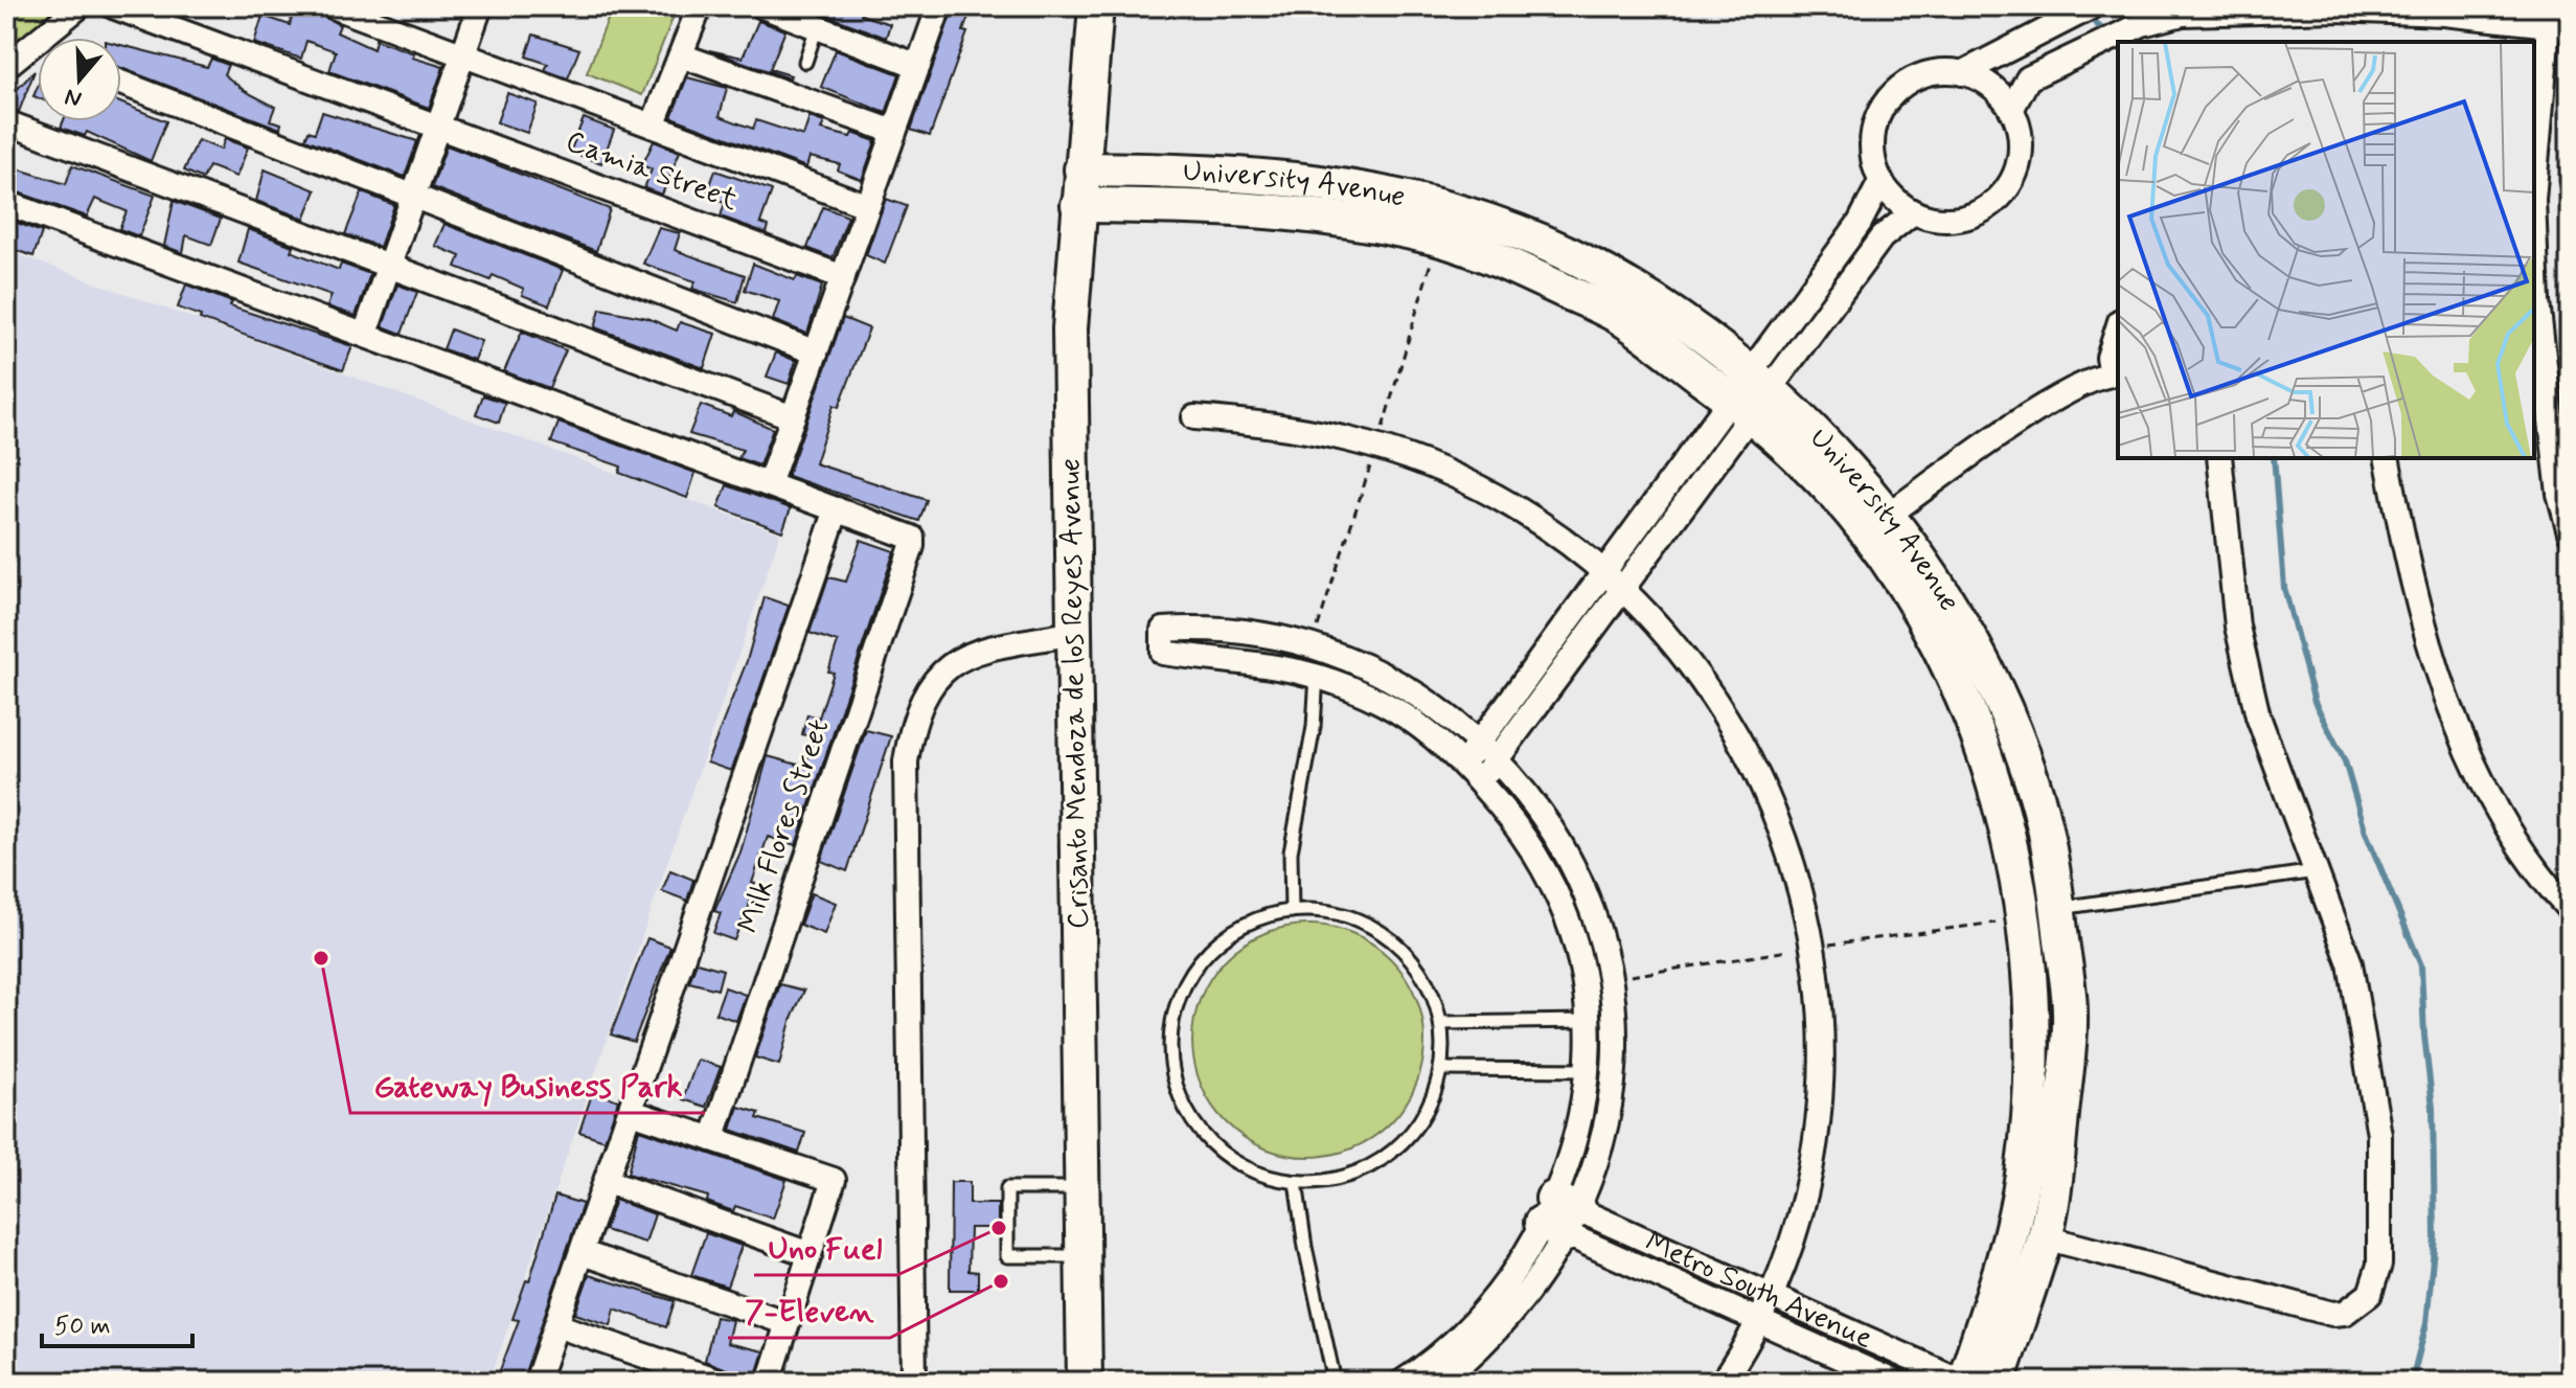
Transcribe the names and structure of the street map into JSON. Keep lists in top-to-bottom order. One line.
{"streets":{"street":["Camia Street","University Avenue","Crisanto Mendoza de los Reyes Avenue","Milk Flores Street","Metro South Avenue"]},"crossings":[["University Avenue","Crisanto Mendoza de los Reyes Avenue"],["University Avenue","Metro South Avenue"]],"places":["Gateway Business Park","Uno Fuel","7-Eleven"],"scale_bar":"50 m","north":"bottom"}
